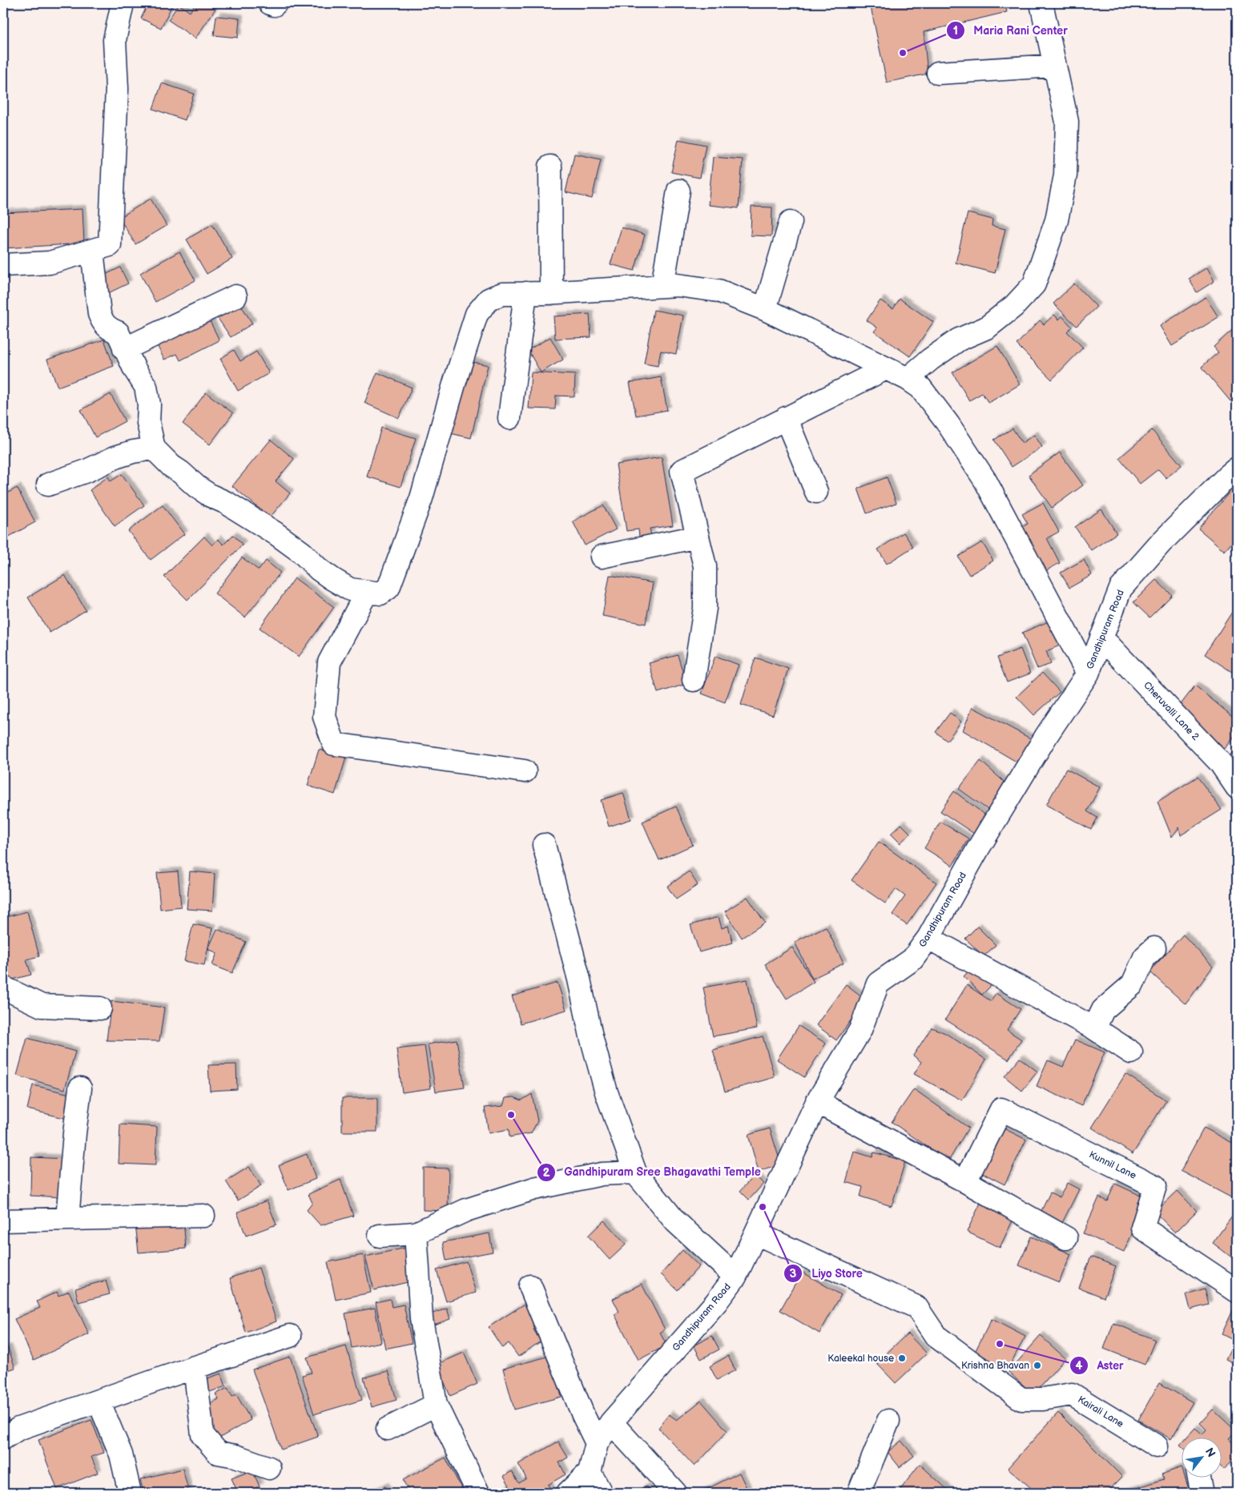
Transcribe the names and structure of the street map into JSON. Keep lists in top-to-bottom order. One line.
{"streets":{"street":["Gandhipuram Road","Cheruvalli Lane 2","Kunnil Lane","Kairali Lane"]},"crossings":[["Gandhipuram Road","Cheruvalli Lane 2"],["Gandhipuram Road","Kairali Lane"]],"places":["Maria Rani Center","Gandhipuram Sree Bhagavathi Temple","Liyo Store","Aster","Kaleekal house","Krishna Bhavan"],"north":"top right"}
